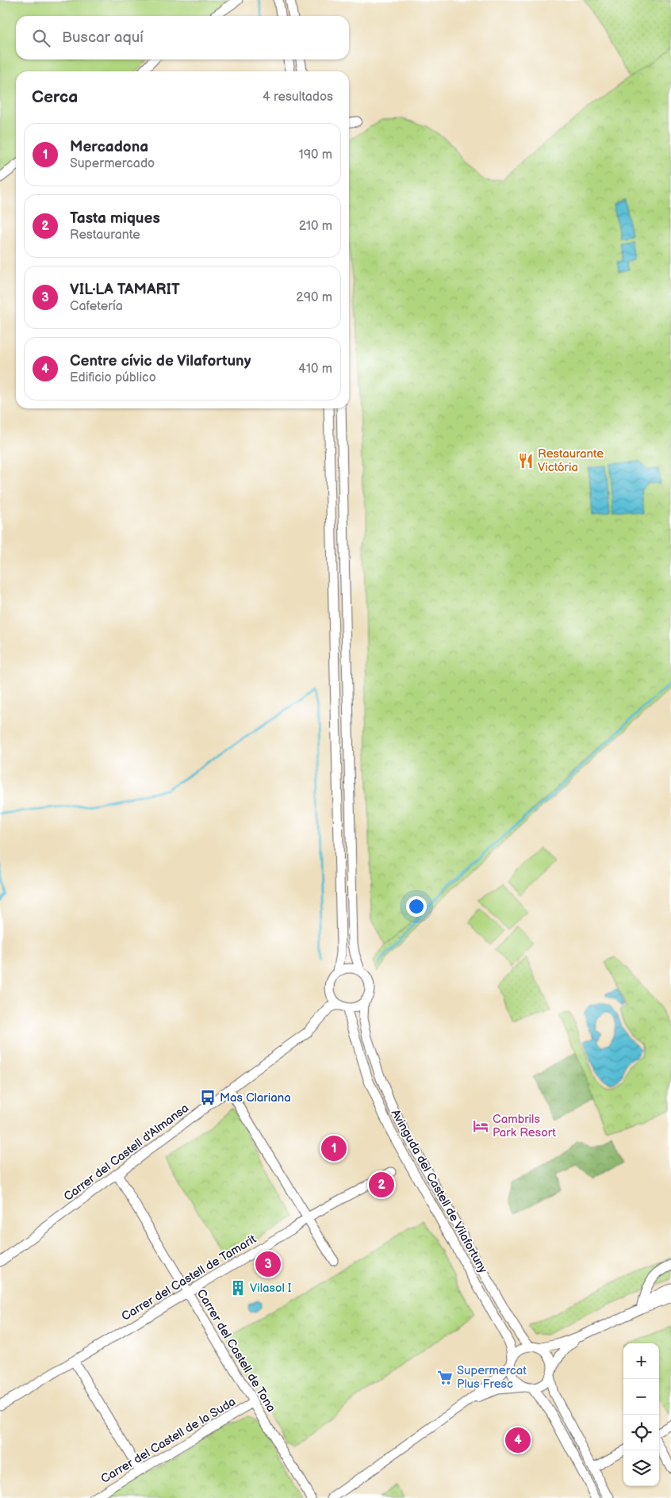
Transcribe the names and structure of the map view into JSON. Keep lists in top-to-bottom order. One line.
{"streets":{"street":["Carrer del Castell d'Almansa","Avinguda del Castell de Vilafortuny","Carrer del Castell de Tamarit","Carrer del Castell de Tona","Carrer del Castell de la Suda"]},"crossings":[["Carrer del Castell d'Almansa","Avinguda del Castell de Vilafortuny"],["Carrer del Castell d'Almansa","Carrer del Castell de Tona"],["Carrer del Castell de Tamarit","Carrer del Castell de Tona"],["Carrer del Castell de Tona","Carrer del Castell de la Suda"]],"places":{"restaurant":["Restaurante Victória"],"bus stop":["Mas Clariana"],"hotel":["Cambrils Park Resort"],"building":["Vilasol I"],"supermarket":["Supermercat Plus Fresc"]},"page":{"search":"Buscar aquí","heading":["Cerca","4 resultados"],"list":[{"mark":"1","name":"Mercadona","note":"Supermercado","value":"190 m"},{"mark":"2","name":"Tasta miques","note":"Restaurante","value":"210 m"},{"mark":"3","name":"VIL·LA TAMARIT","note":"Cafetería","value":"290 m"},{"mark":"4","name":"Centre cívic de Vilafortuny","note":"Edificio público","value":"410 m"}],"pins":["1","2","3","4"],"map_buttons":["+","−"]}}
